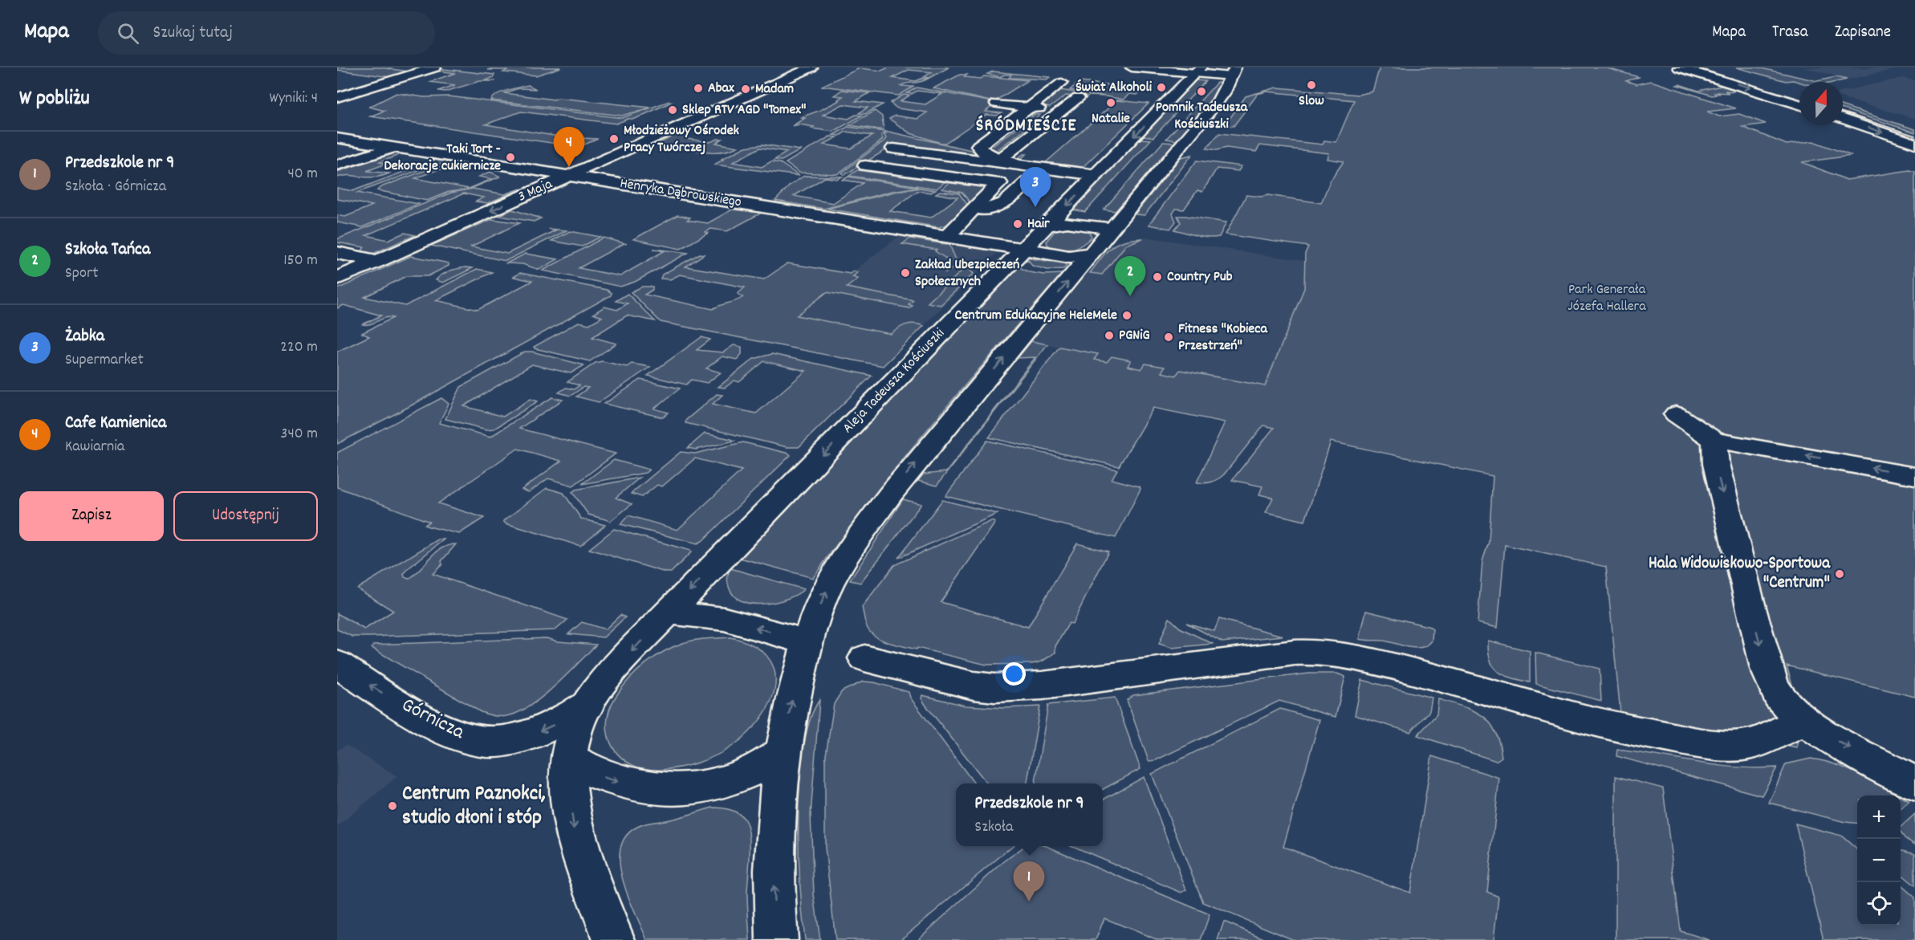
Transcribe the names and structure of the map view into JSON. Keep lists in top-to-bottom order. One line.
{"streets":{"street":["3 Maja","Henryka Dąbrowskiego","Aleja Tadeusza Kościuszki","Górnicza"]},"crossings":[["3 Maja","Henryka Dąbrowskiego"],["Henryka Dąbrowskiego","Aleja Tadeusza Kościuszki"],["Aleja Tadeusza Kościuszki","Górnicza"]],"one_way":["Górnicza"],"districts":["ŚRÓDMIEŚCIE"],"parks":["Park Generała Józefa Hallera"],"places":["Slow","Świat Alkoholi","Abax","Madam","Pomnik Tadeusza Kościuszki","Natalie","Sklep RTV AGD \"Tomex\"","Młodzieżowy Ośrodek Pracy Twórczej","Taki Tort - Dekoracje cukiernicze","Hair","Zakład Ubezpieczeń Społecznych","Country Pub","Centrum Edukacyjne HeleMele","PGNiG","Fitness \"Kobieca Przestrzeń\"","Hala Widowiskowo-Sportowa \"Centrum\"","Centrum Paznokci, studio dłoni i stóp"],"north":"top","page":{"header":"Mapa","search":"Szukaj tutaj","nav":["Mapa","Trasa","Zapisane"],"heading":["W pobliżu","Wyniki: 4"],"pins":["4","3","2","1"],"list":[{"mark":"1","name":"Przedszkole nr 9","note":"Szkoła · Górnicza","value":"40 m"},{"mark":"2","name":"Szkoła Tańca","note":"Sport","value":"150 m"},{"mark":"3","name":"Żabka","note":"Supermarket","value":"220 m"},{"mark":"4","name":"Cafe Kamienica","note":"Kawiarnia","value":"340 m"}],"buttons":["Zapisz","Udostępnij"],"popup":["Przedszkole nr 9","Szkoła"],"map_buttons":["+","−"]}}
